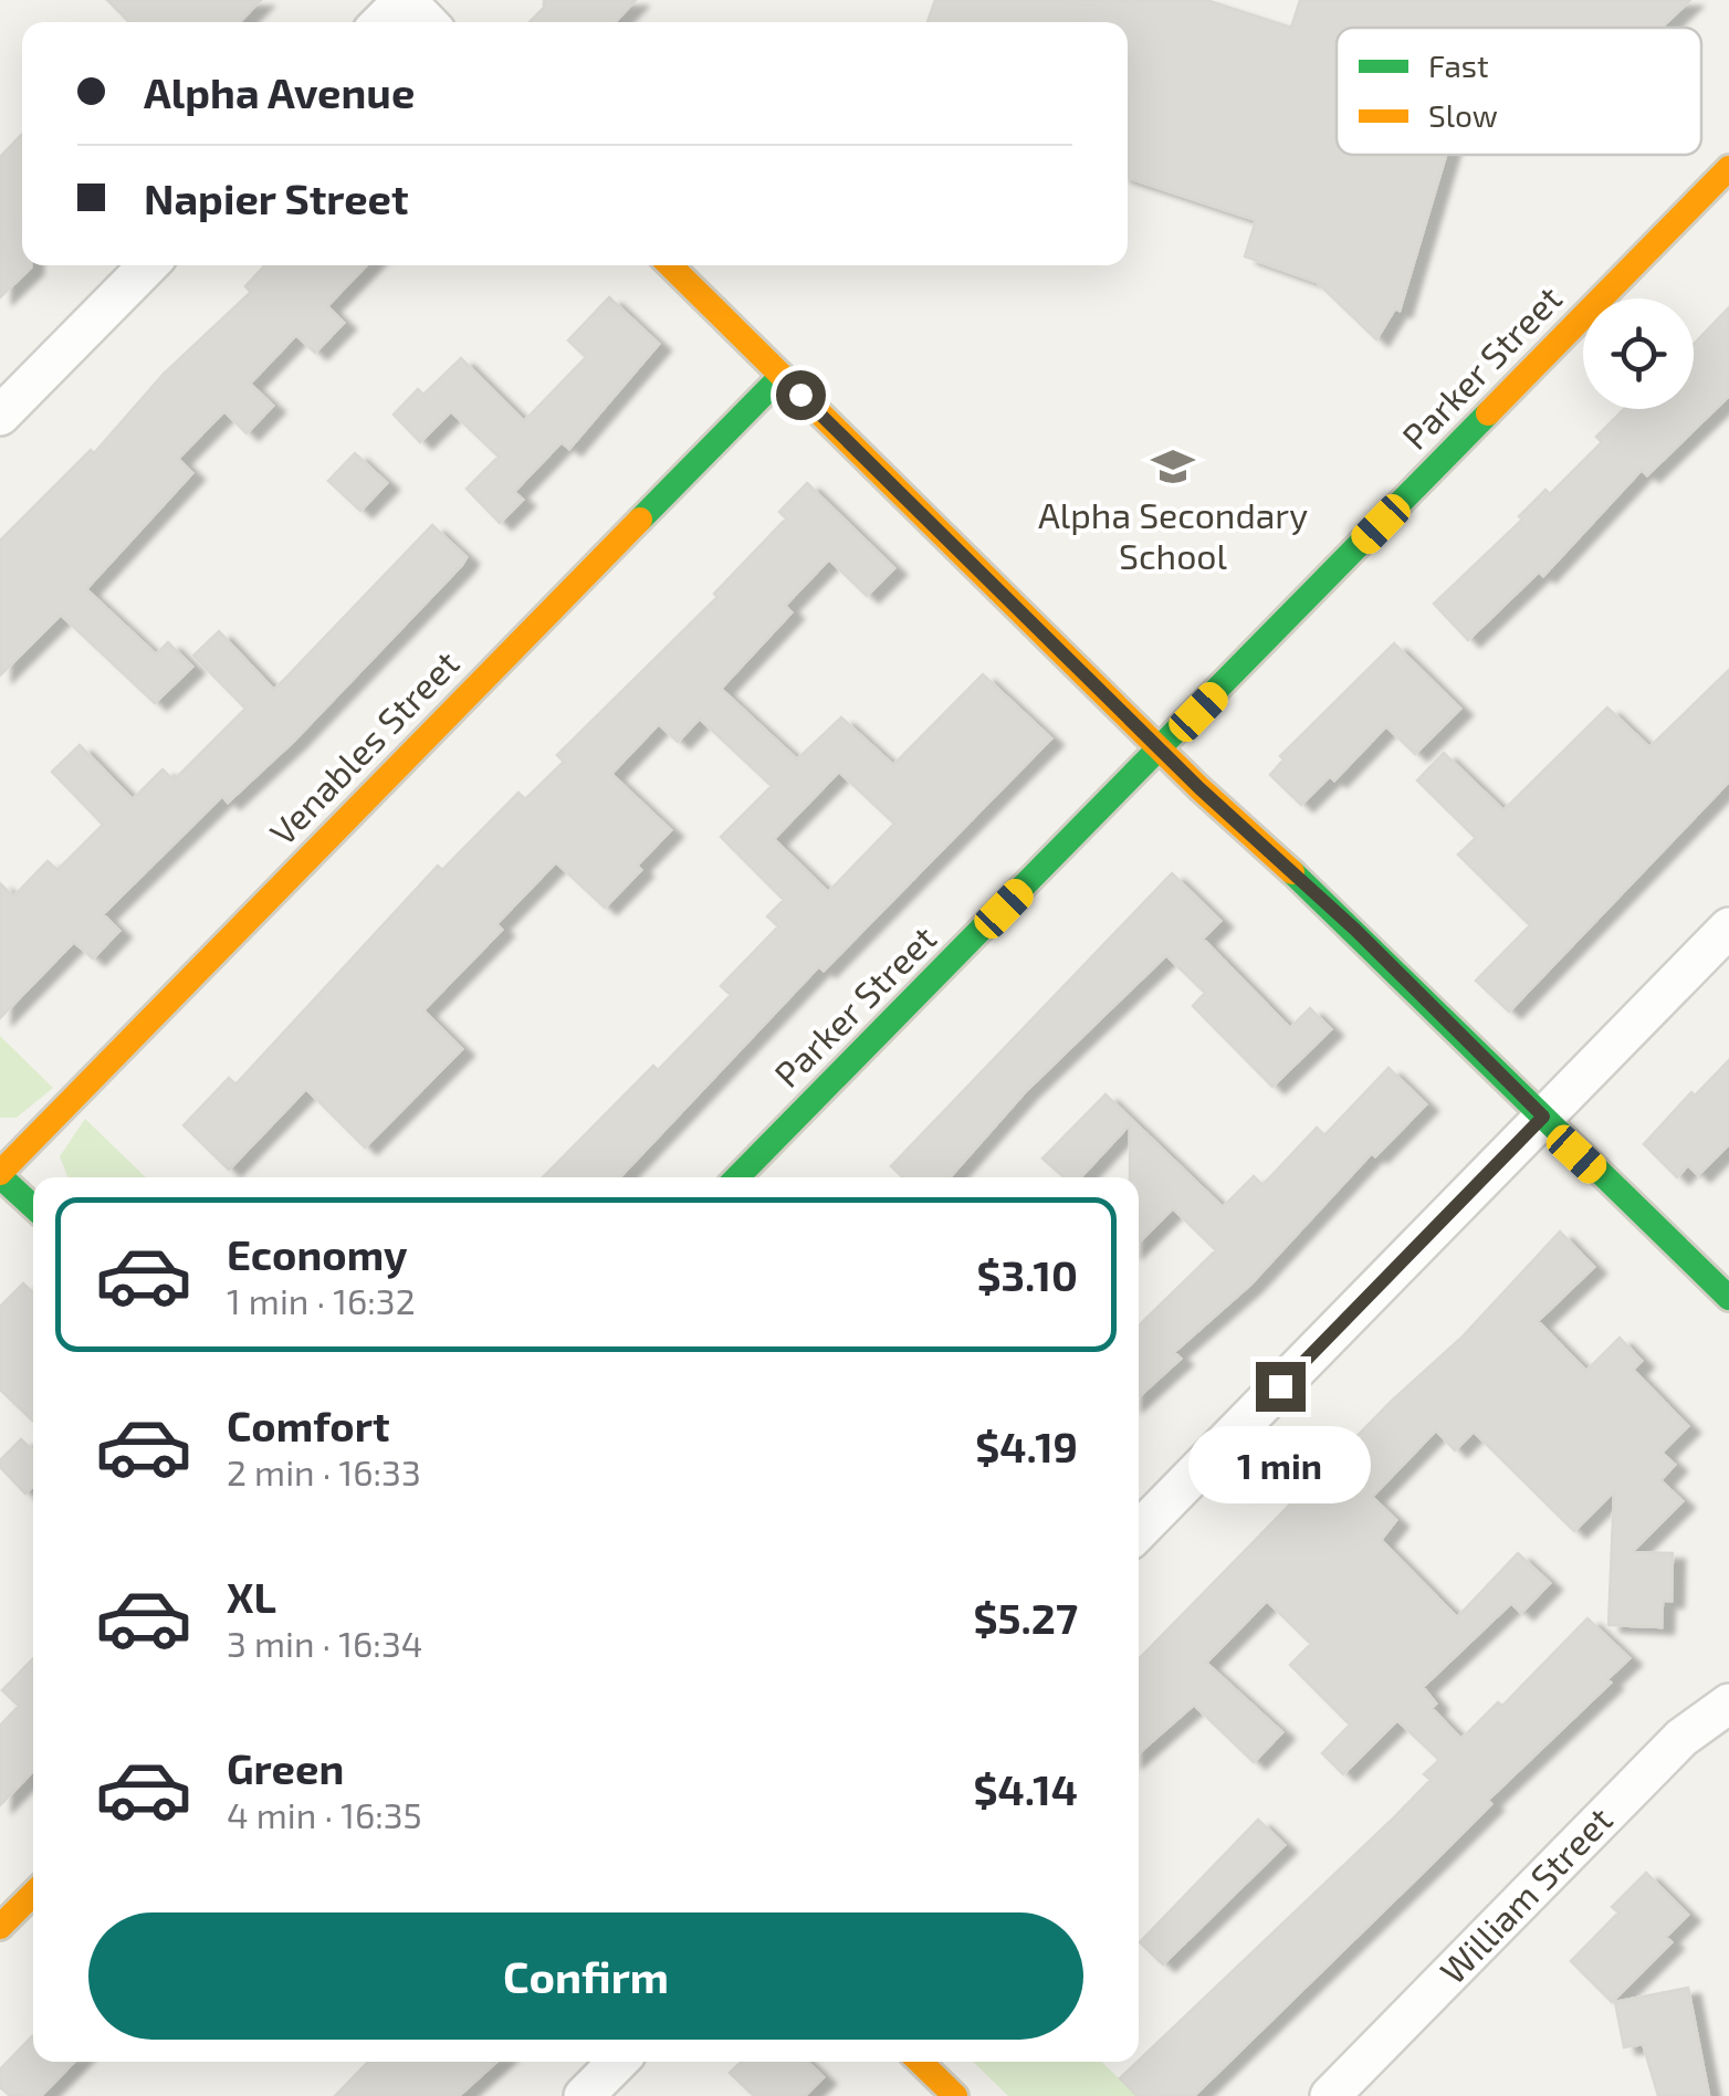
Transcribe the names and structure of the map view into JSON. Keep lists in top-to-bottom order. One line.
{"streets":{"street":["Parker Street","Venables Street","William Street"]},"places":{"school or university":["Alpha Secondary School"]},"legend":["Fast","Slow"],"page":{"banner":["Alpha Avenue","Napier Street"],"list":[{"name":"Economy","note":"1 min · 16:32","value":"$3.10"},{"name":"Comfort","note":"2 min · 16:33","value":"$4.19"},{"name":"XL","note":"3 min · 16:34","value":"$5.27"},{"name":"Green","note":"4 min · 16:35","value":"$4.14"}],"bubble":"1 min","buttons":"Confirm"}}
